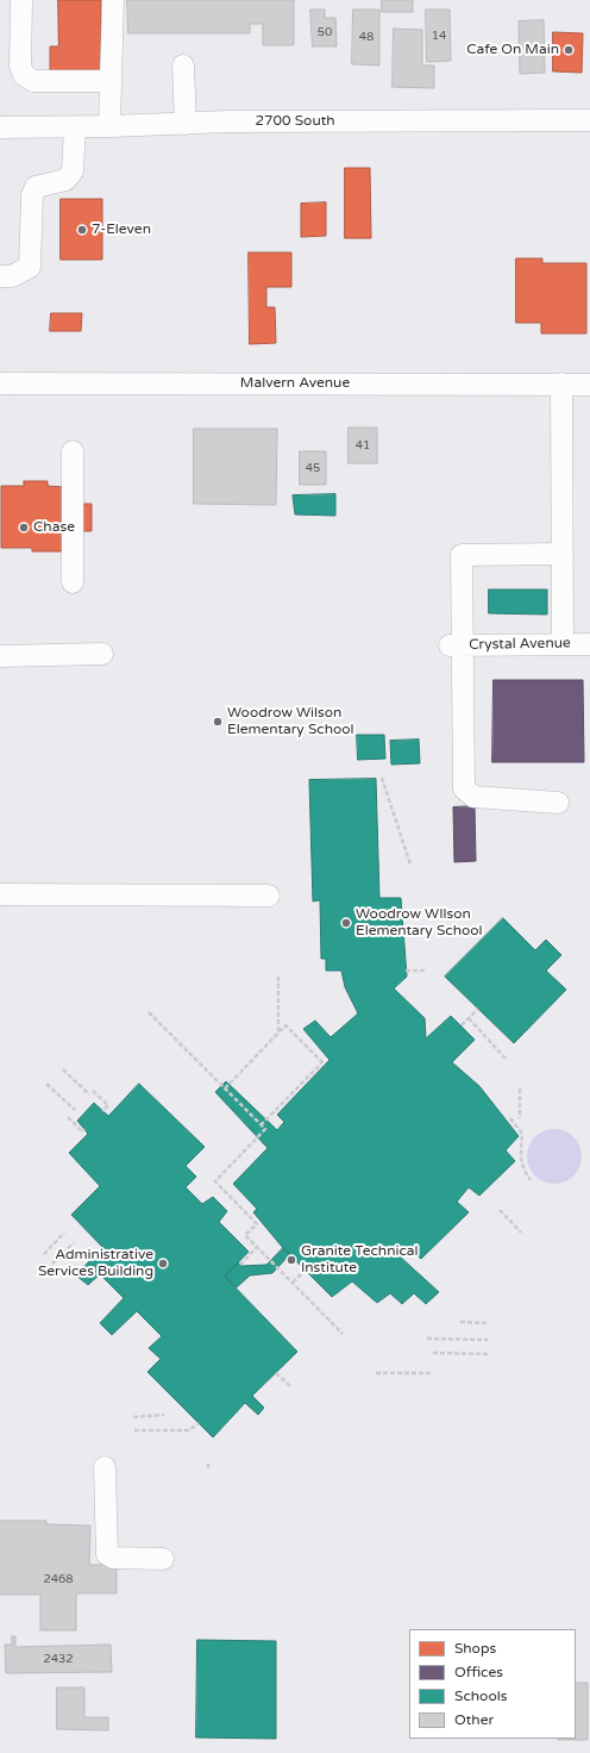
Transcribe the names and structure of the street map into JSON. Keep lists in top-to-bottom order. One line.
{"streets":{"street":["2700 South","Malvern Avenue","Crystal Avenue"]},"places":["Cafe On Main","7-Eleven","Chase","Woodrow Wilson Elementary School","Woodrow WIlson Elementary School","Granite Technical Institute","Administrative Services Building"],"house_numbers":["50","14","48","41","45","2468","2432"],"legend":["Shops","Offices","Schools","Other"]}
